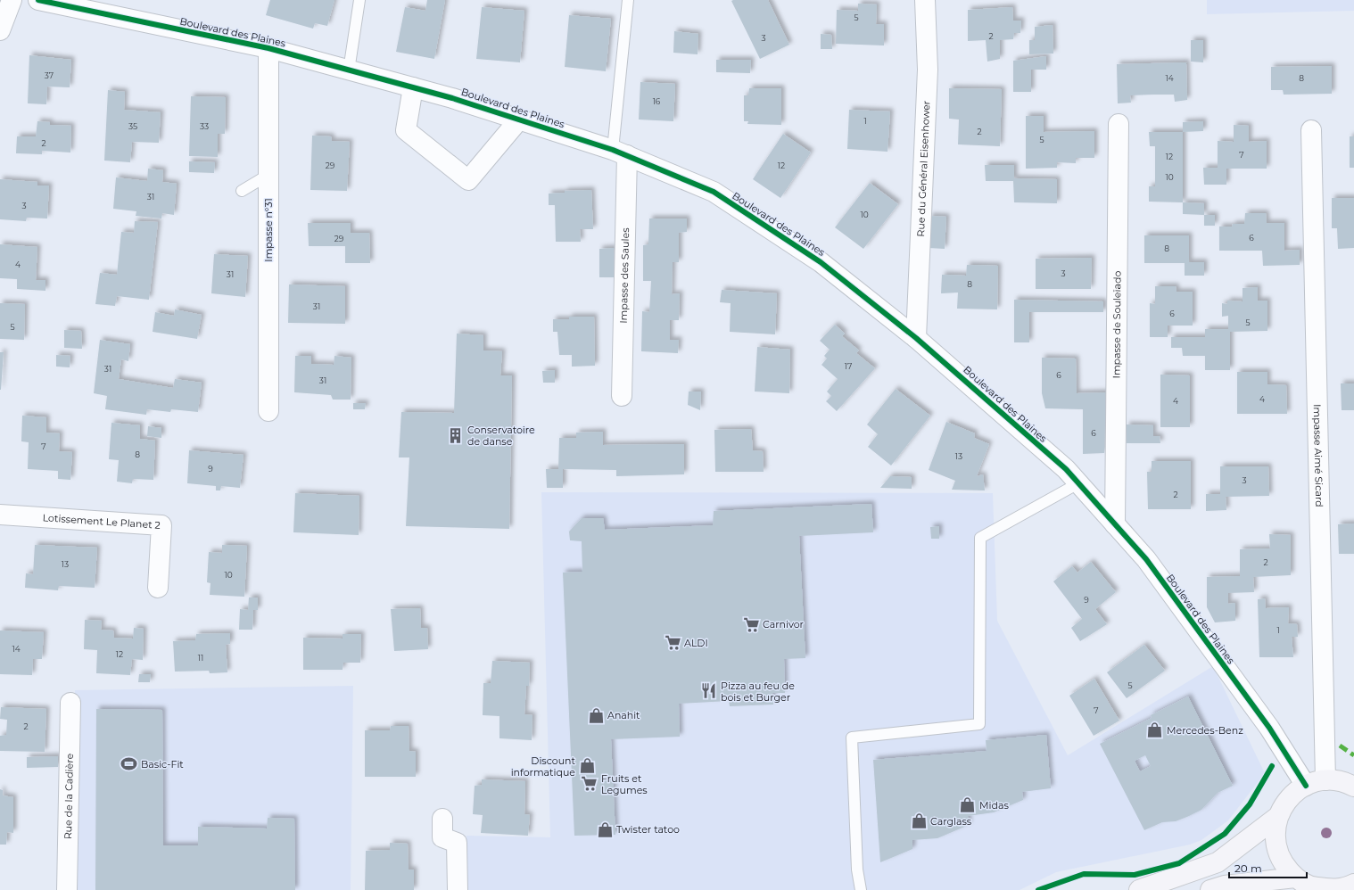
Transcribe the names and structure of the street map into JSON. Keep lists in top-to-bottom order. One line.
{"streets":{"street":["Boulevard des Plaines","Rue du Général Eisenhower","Impasse n°31","Impasse des Saules","Impasse de Souleïado","Impasse Aimé Sicard","Lotissement Le Planet 2","Rue de la Cadière"]},"crossings":[["Boulevard des Plaines","Rue du Général Eisenhower"],["Boulevard des Plaines","Impasse n°31"],["Boulevard des Plaines","Impasse des Saules"],["Boulevard des Plaines","Impasse de Souleïado"]],"places":{"building":["Conservatoire de danse"],"supermarket":["Carnivor","ALDI","Fruits et Legumes"],"restaurant":["Pizza au feu de bois et Burger"],"shop":["Anahit","Mercedes-Benz","Discount informatique","Midas","Carglass","Twister tatoo"],"sports":["Basic-Fit"]},"house_numbers":["5","2","3","37","14","8","16","1","35","33","2","5","2","7","12","29","12","10","31","3","10","6","29","8","4","3","31","8","31","6","5","5","17","31","6","31","4","4","6","7","8","13","9","3","2","2","13","10","9","1","14","12","11","5","7","2"],"scale_bar":"20 m"}
